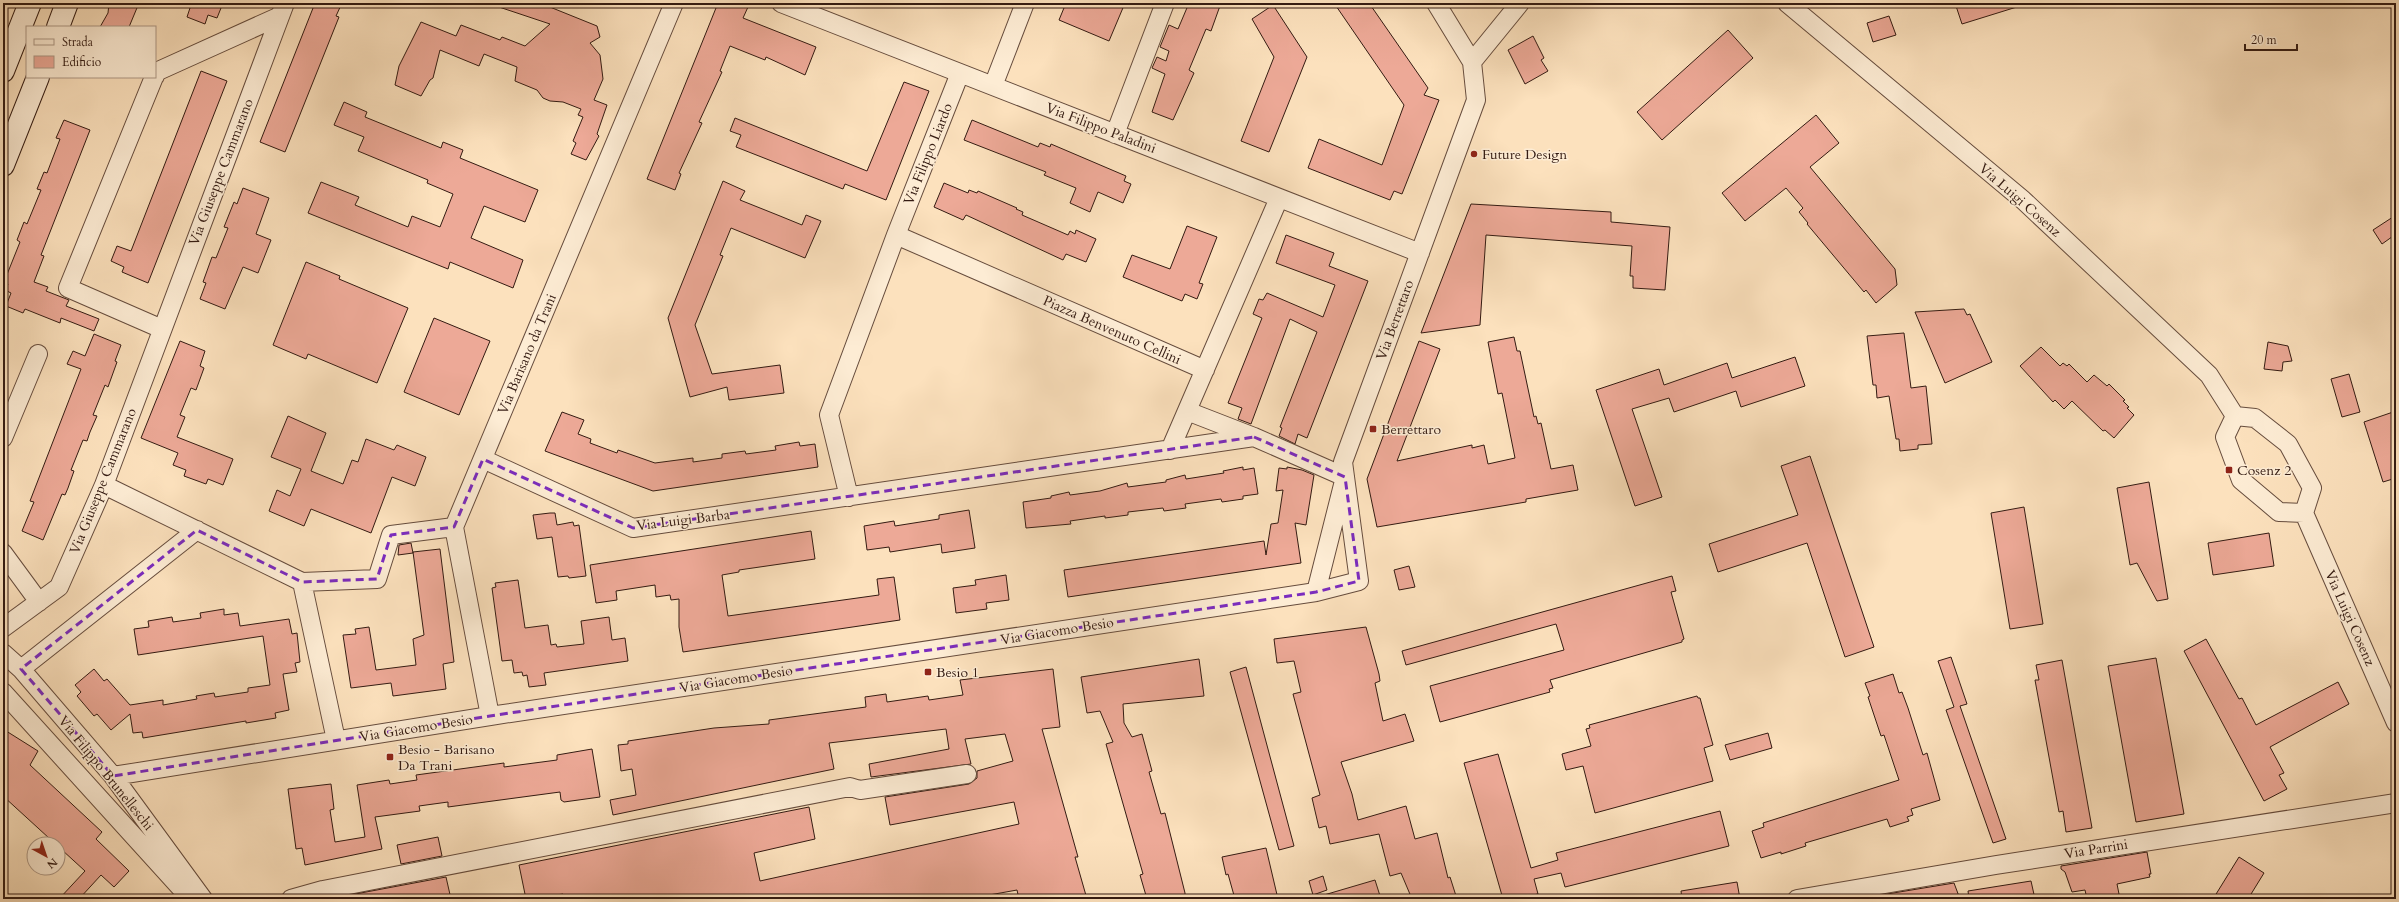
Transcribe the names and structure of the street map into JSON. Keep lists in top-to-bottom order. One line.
{"streets":{"street":["Via Filippo Paladini","Via Filippo Liardo","Via Giuseppe Cammarano","Via Luigi Cosenz","Via Berrettaro","Piazza Benvenuto Cellini","Via Barisano da Trani","Via Luigi Barba","Via Giacomo Besio","Via Filippo Brunelleschi","Via Parrini"]},"crossings":[["Via Filippo Paladini","Via Filippo Liardo"],["Via Filippo Paladini","Via Berrettaro"],["Via Filippo Liardo","Piazza Benvenuto Cellini"],["Via Berrettaro","Via Giacomo Besio"],["Via Barisano da Trani","Via Luigi Barba"],["Via Giacomo Besio","Via Filippo Brunelleschi"]],"places":{"other":["Future Design"],"transit":["Berrettaro","Cosenz 2","Besio 1","Besio - Barisano Da Trani"]},"legend":["Strada","Edificio"],"scale_bar":"20 m","north":"bottom right"}
